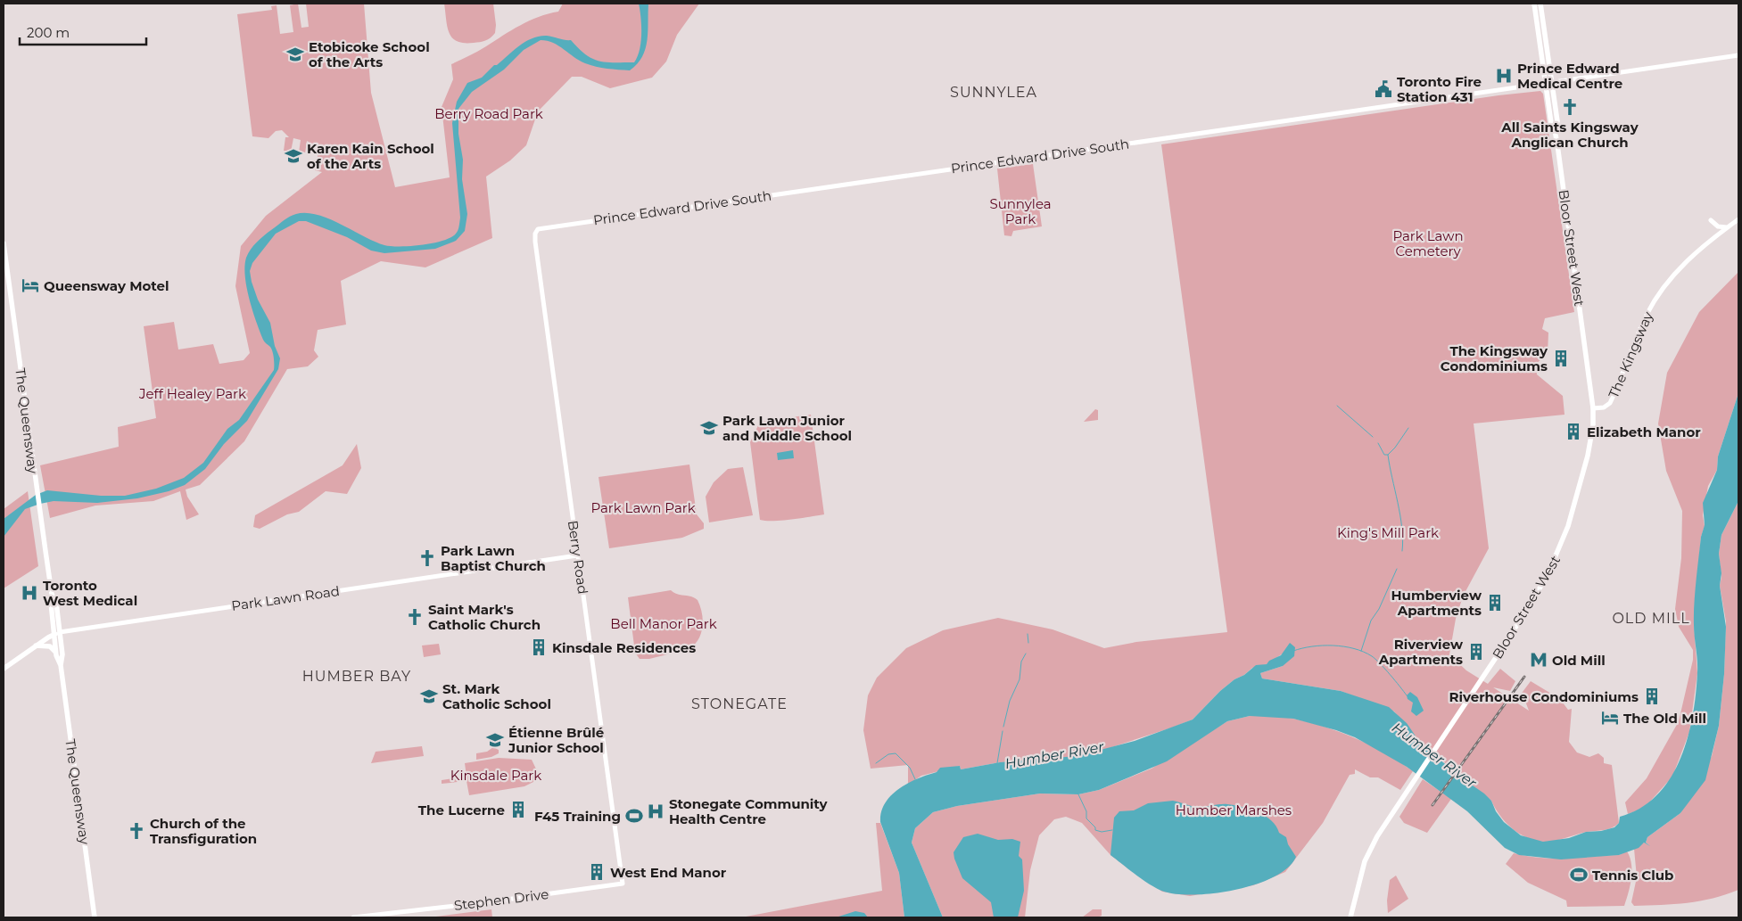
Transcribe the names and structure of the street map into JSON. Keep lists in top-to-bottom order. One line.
{"streets":{"main road":["Bloor Street West","The Queensway","Park Lawn Road"],"street":["Prince Edward Drive South","The Kingsway","Berry Road","Stephen Drive"]},"crossings":[["Prince Edward Drive South","Bloor Street West"],["Prince Edward Drive South","Berry Road"],["Bloor Street West","The Kingsway"],["The Queensway","Park Lawn Road"],["Berry Road","Park Lawn Road"],["Berry Road","Stephen Drive"]],"districts":["SUNNYLEA","OLD MILL","HUMBER BAY","STONEGATE"],"water":["Humber River"],"parks":["Berry Road Park","Sunnylea Park","Park Lawn Cemetery","Jeff Healey Park","Park Lawn Park","King's Mill Park","Bell Manor Park","Kinsdale Park","Humber Marshes"],"places":{"school or university":["Etobicoke School of the Arts","Karen Kain School of the Arts","Park Lawn Junior and Middle School","St. Mark Catholic School","Étienne Brûlé Junior School"],"hospital":["Prince Edward Medical Centre","Toronto West Medical","Stonegate Community Health Centre"],"public building":["Toronto Fire Station 431"],"church":["All Saints Kingsway Anglican Church","Park Lawn Baptist Church","Saint Mark's Catholic Church","Church of the Transfiguration"],"hotel":["Queensway Motel","The Old Mill"],"building":["The Kingsway Condominiums","Elizabeth Manor","Humberview Apartments","Kinsdale Residences","Riverview Apartments","Riverhouse Condominiums","The Lucerne","West End Manor"],"metro station":["Old Mill"],"sports":["F45 Training","Tennis Club"]},"scale_bar":"200 m"}
